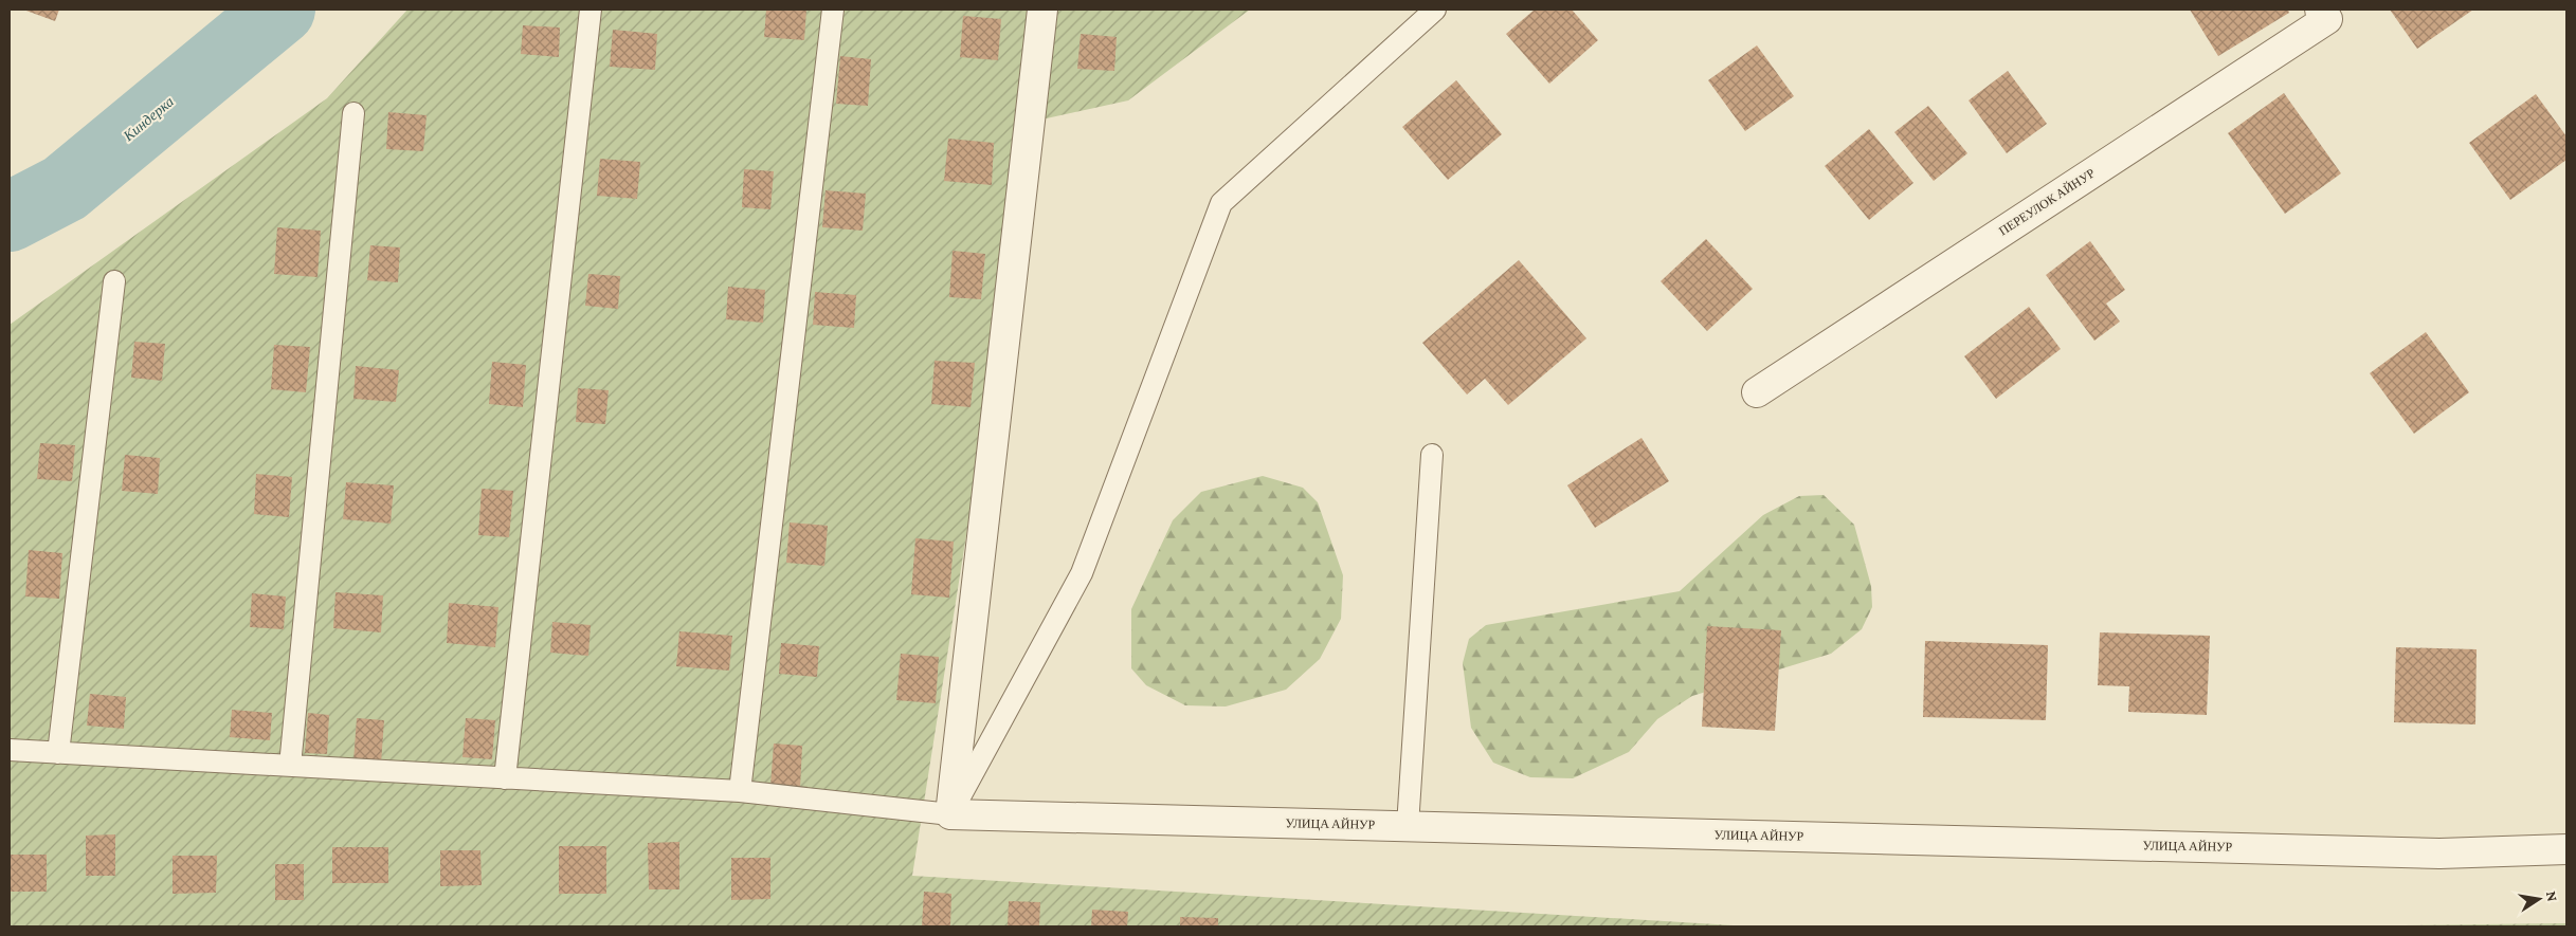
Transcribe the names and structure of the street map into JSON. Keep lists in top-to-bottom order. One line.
{"streets":{"street":["ПЕРЕУЛОК АЙНУР","УЛИЦА АЙНУР"]},"water":["Киндерка"],"north":"right"}
